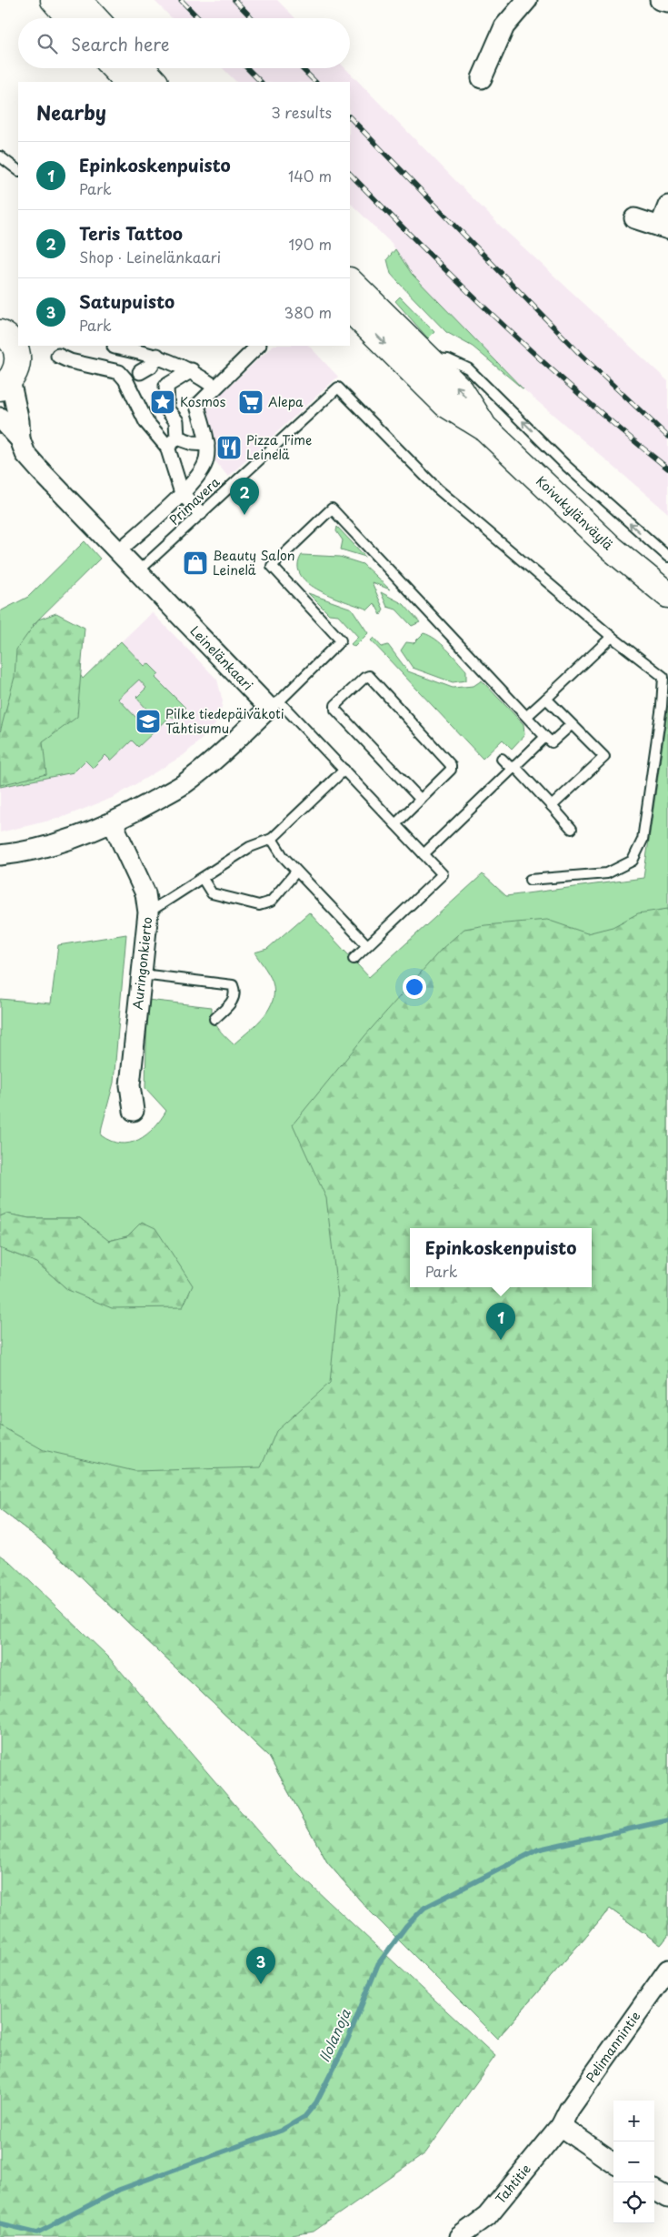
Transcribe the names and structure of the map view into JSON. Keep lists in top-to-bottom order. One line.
{"streets":{"main road":["Koivukylänväylä"],"street":["Leinelänkaari","Auringonkierto","Pelimannintie","Tahtitie"],"lane":["Primavera"]},"crossings":[["Primavera","Leinelänkaari"],["Pelimannintie","Tahtitie"]],"water":["Ilolanoja"],"places":{"place":["Kosmos"],"supermarket":["Alepa"],"restaurant":["Pizza Time Leinelä"],"shop":["Beauty Salon Leinelä"],"school or university":["Pilke tiedepäiväkoti Tähtisumu"]},"page":{"search":"Search here","heading":["Nearby","3 results"],"list":[{"mark":"1","name":"Epinkoskenpuisto","note":"Park","value":"140 m"},{"mark":"2","name":"Teris Tattoo","note":"Shop · Leinelänkaari","value":"190 m"},{"mark":"3","name":"Satupuisto","note":"Park","value":"380 m"}],"pins":["2","1","3"],"popup":["Epinkoskenpuisto","Park"],"map_buttons":["+","−"]}}
